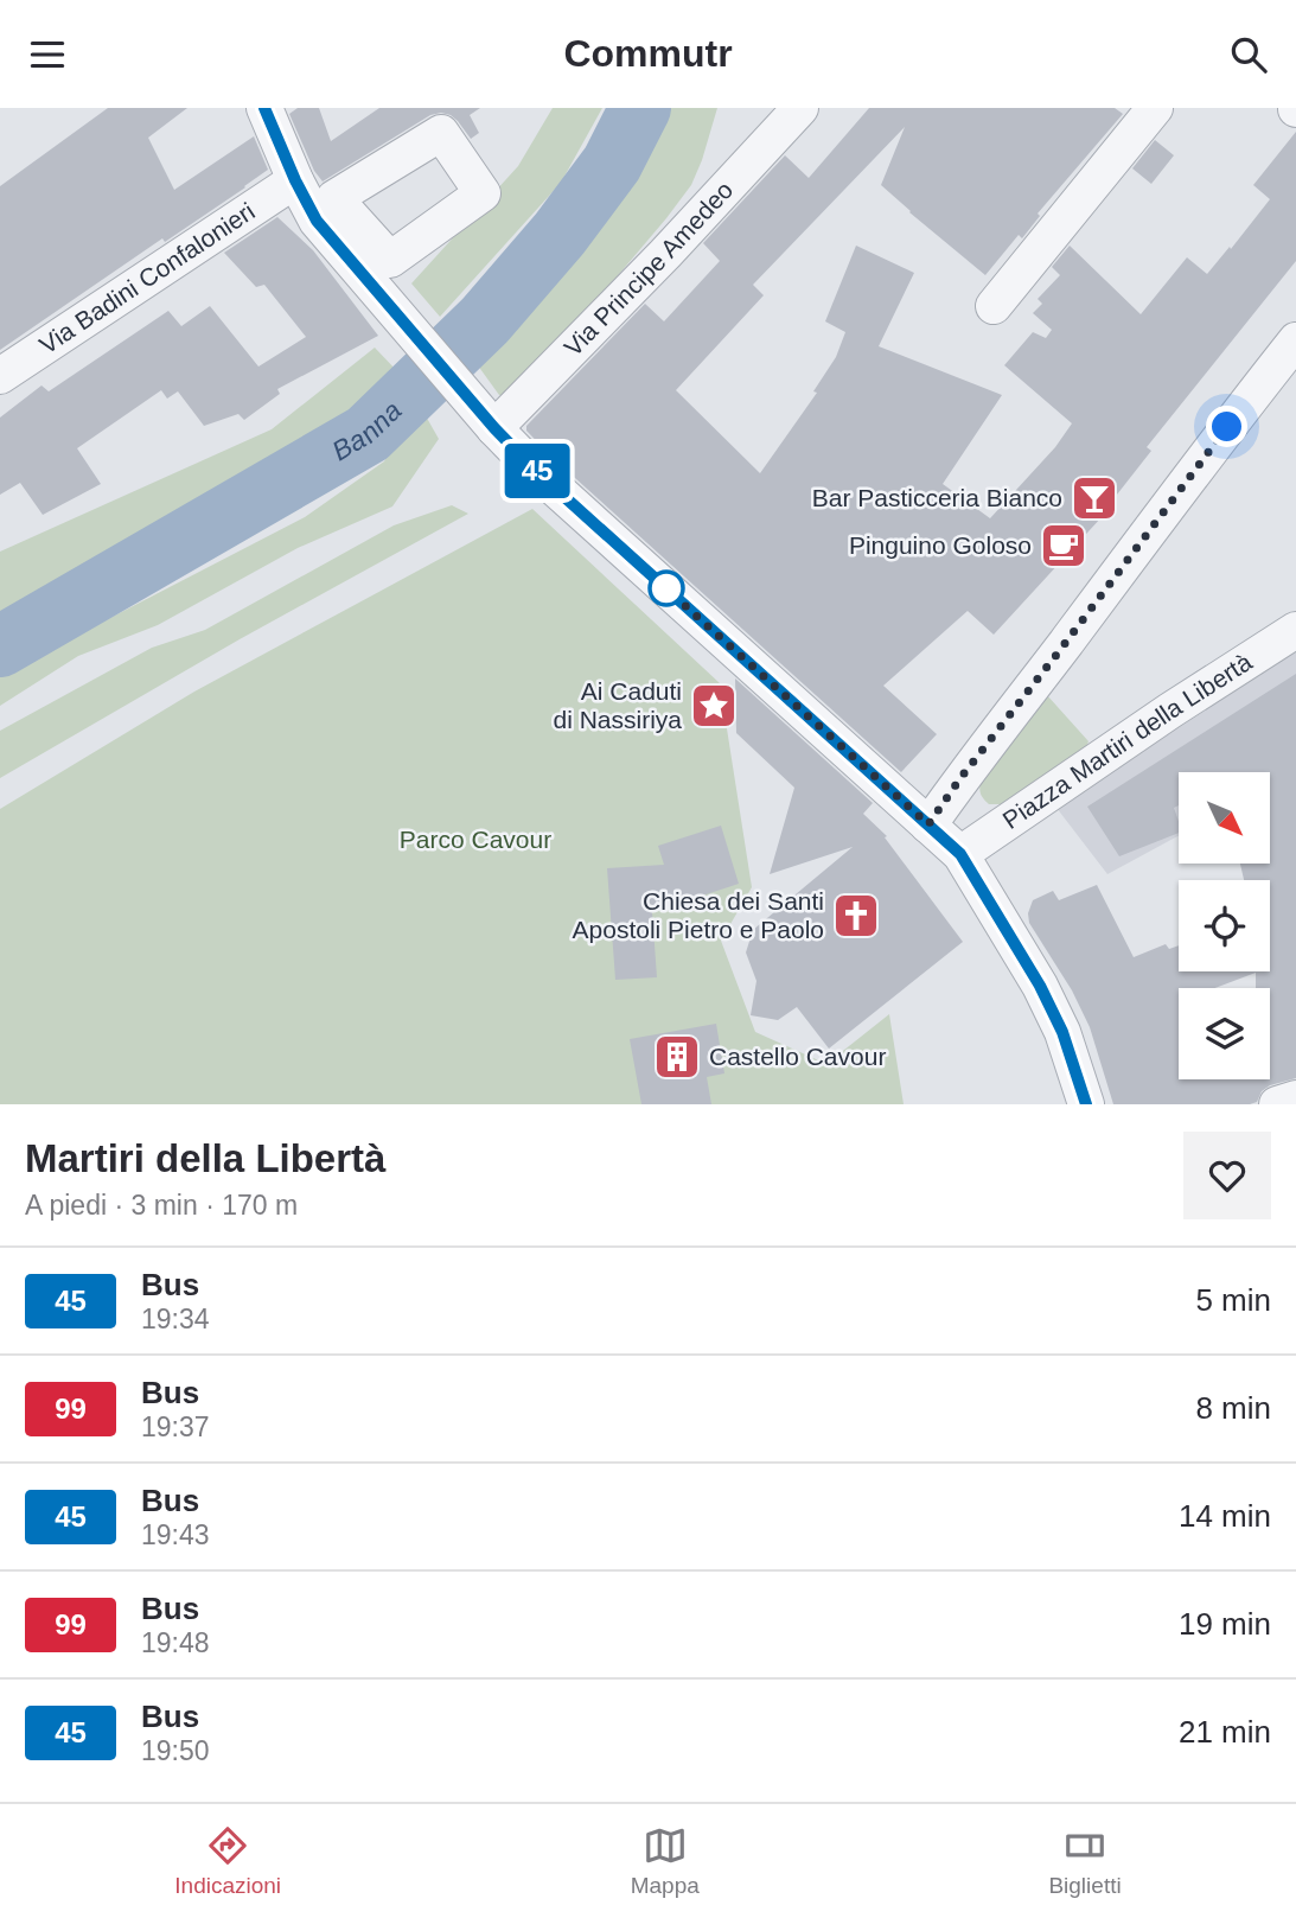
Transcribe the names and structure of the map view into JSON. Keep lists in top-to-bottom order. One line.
{"streets":{"street":["Via Principe Amedeo","Via Badini Confalonieri","Piazza Martiri della Libertà"]},"water":["Banna"],"parks":["Parco Cavour"],"places":{"bar":["Bar Pasticceria Bianco"],"cafe":["Pinguino Goloso"],"place":["Ai Caduti di Nassiriya"],"church":["Chiesa dei Santi Apostoli Pietro e Paolo"],"building":["Castello Cavour"]},"lines":["bus line 45"],"north":"bottom right","page":{"header":"Commutr","on_map":"45","heading":["Martiri della Libertà","A piedi · 3 min · 170 m"],"list":[{"mark":"45","name":"Bus","note":"19:34","value":"5 min"},{"mark":"99","name":"Bus","note":"19:37","value":"8 min"},{"mark":"45","name":"Bus","note":"19:43","value":"14 min"},{"mark":"99","name":"Bus","note":"19:48","value":"19 min"},{"mark":"45","name":"Bus","note":"19:50","value":"21 min"}],"tabs":["Indicazioni","Mappa","Biglietti"]}}
